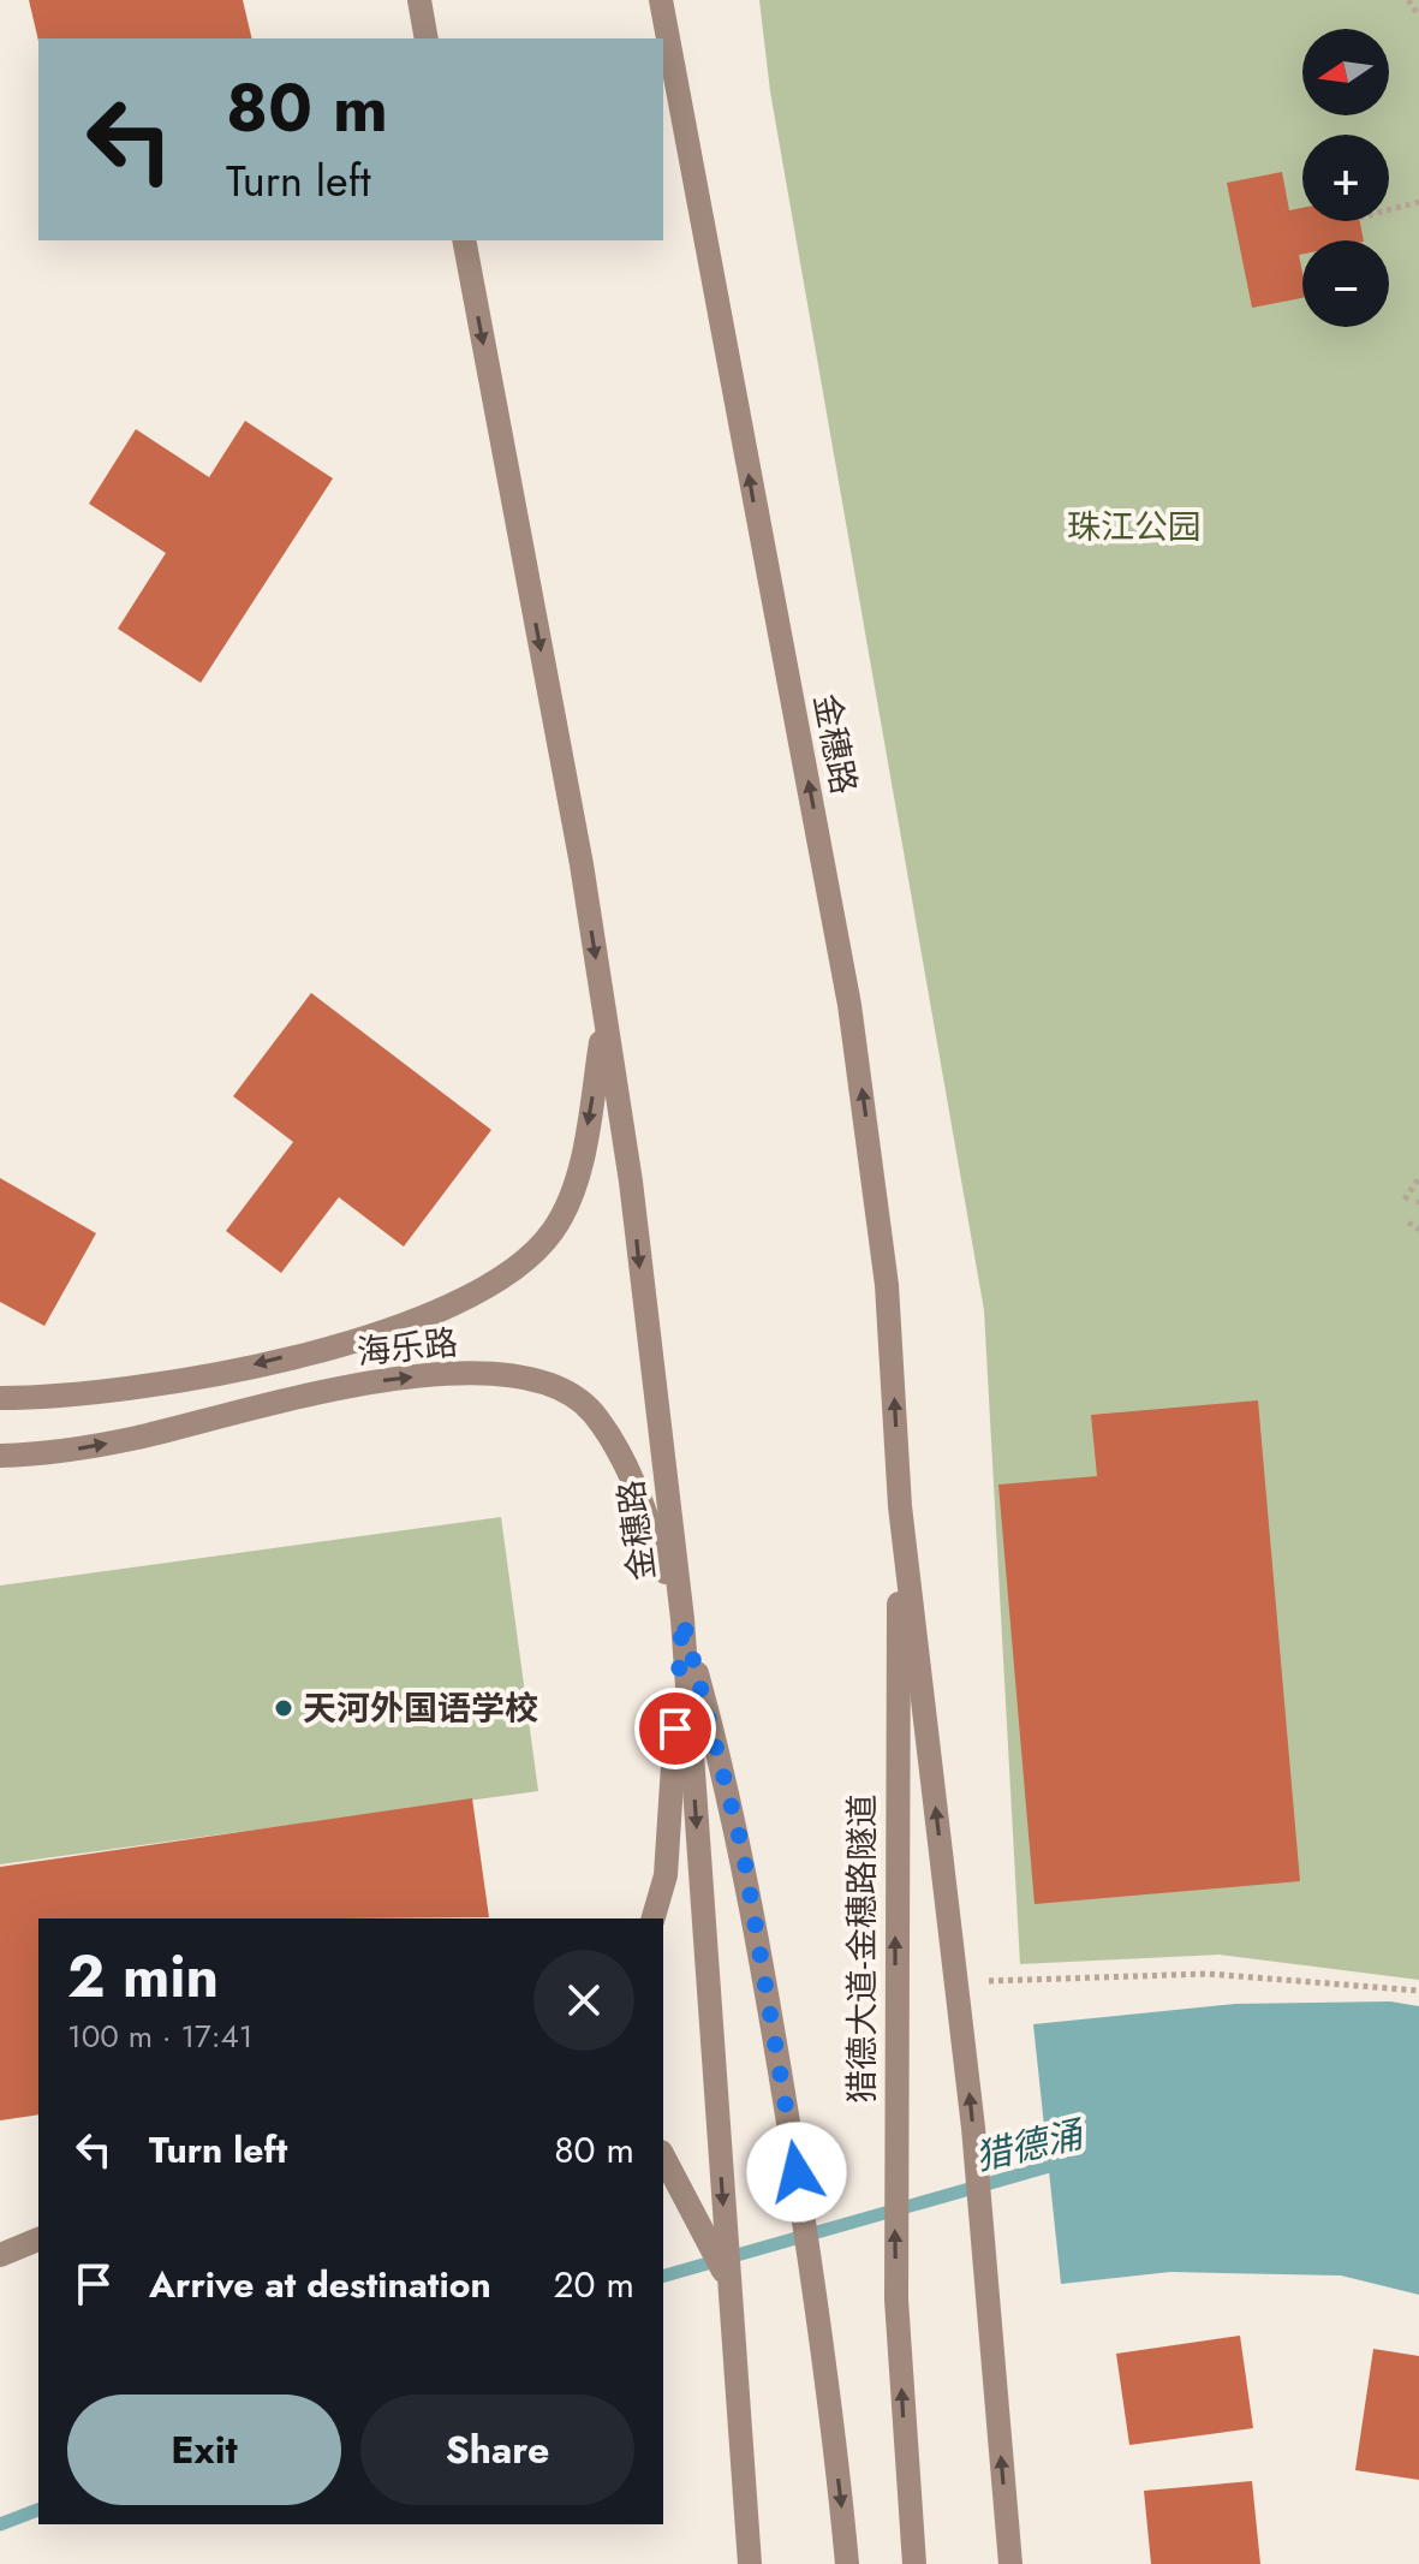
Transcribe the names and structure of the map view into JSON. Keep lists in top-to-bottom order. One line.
{"streets":{"main road":["金穗路","海乐路","猎德大道-金穗路隧道"]},"crossings":[["金穗路","海乐路"],["金穗路","猎德大道-金穗路隧道"]],"water":["猎德涌"],"parks":["珠江公园"],"places":["天河外国语学校"],"north":"left","page":{"map_buttons":["+","−"],"turn":["80 m","Turn left"],"heading":["2 min","100 m · 17:41"],"list":[{"name":"Turn left","value":"80 m"},{"name":"Arrive at destination","value":"20 m"}],"buttons":["Exit","Share"]}}
